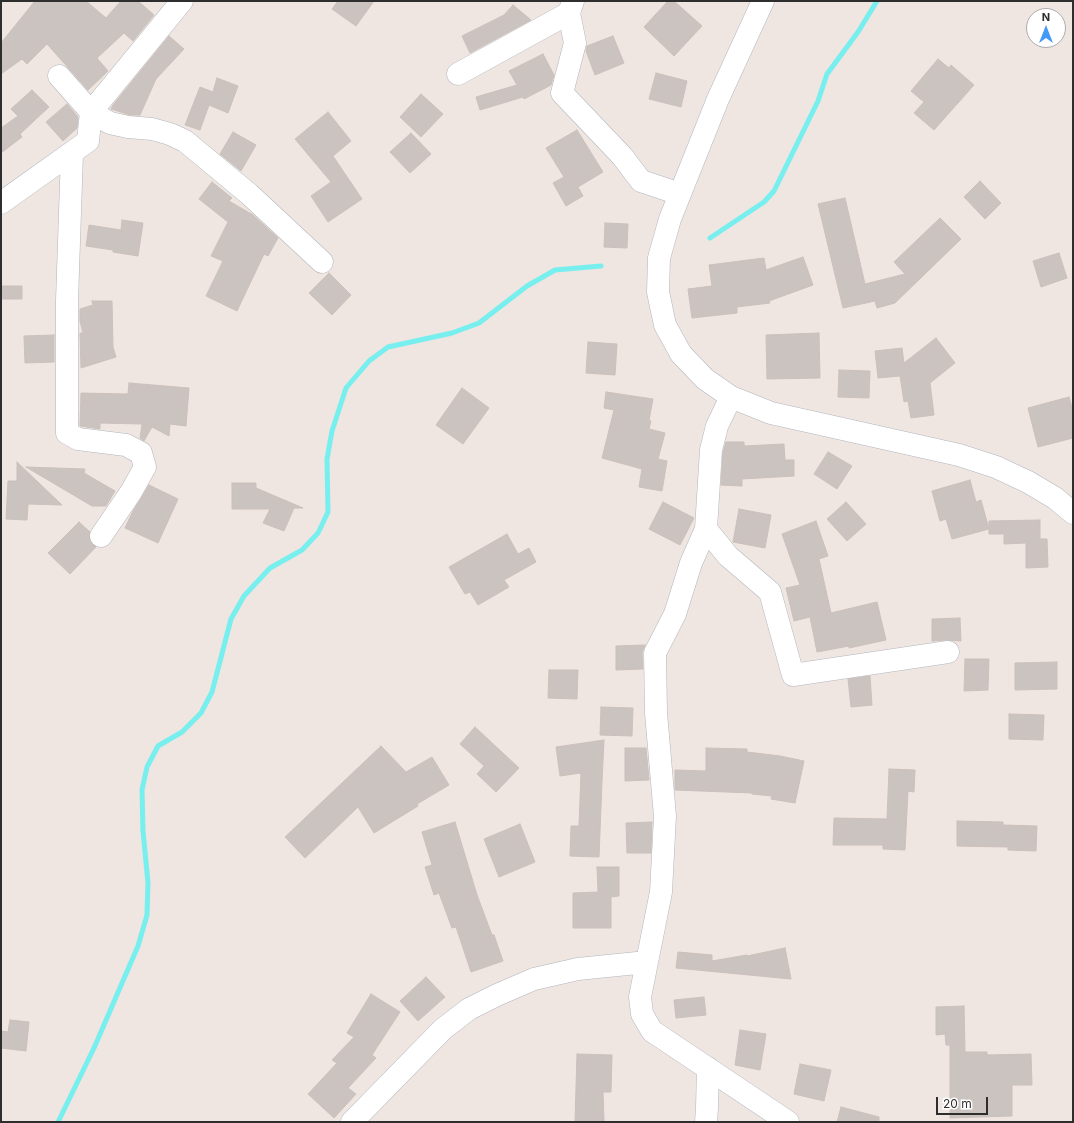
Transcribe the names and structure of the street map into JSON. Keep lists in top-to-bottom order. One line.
{"scale_bar":"20 m","north":"top"}
